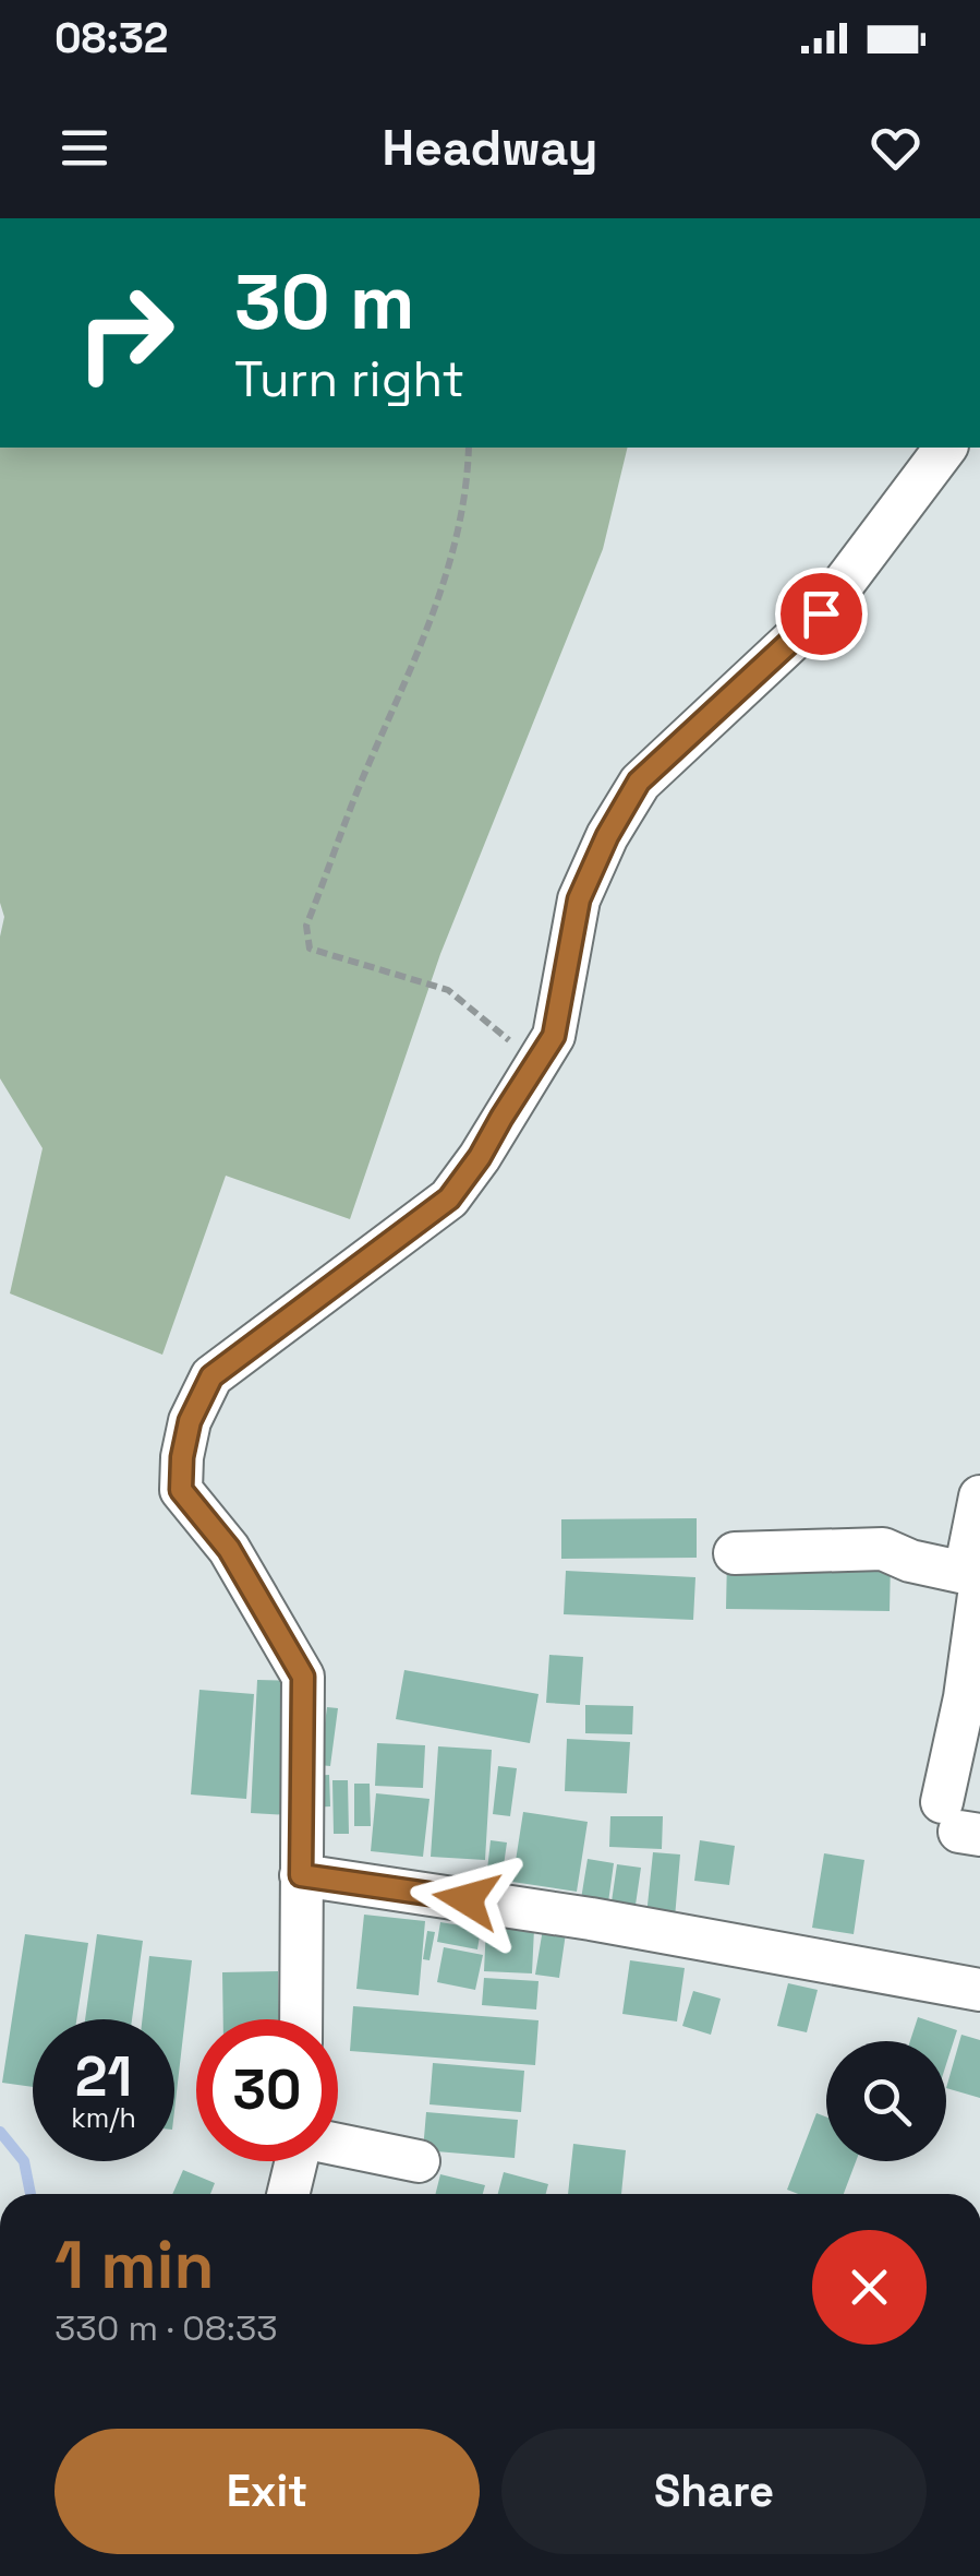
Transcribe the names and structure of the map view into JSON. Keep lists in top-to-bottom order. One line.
{"page":{"status":"08:32","header":"Headway","turn":["30 m","Turn right"],"speed":"21 km/h","limit":"30","heading":["1 min","330 m · 08:33"],"buttons":["Exit","Share"]}}
